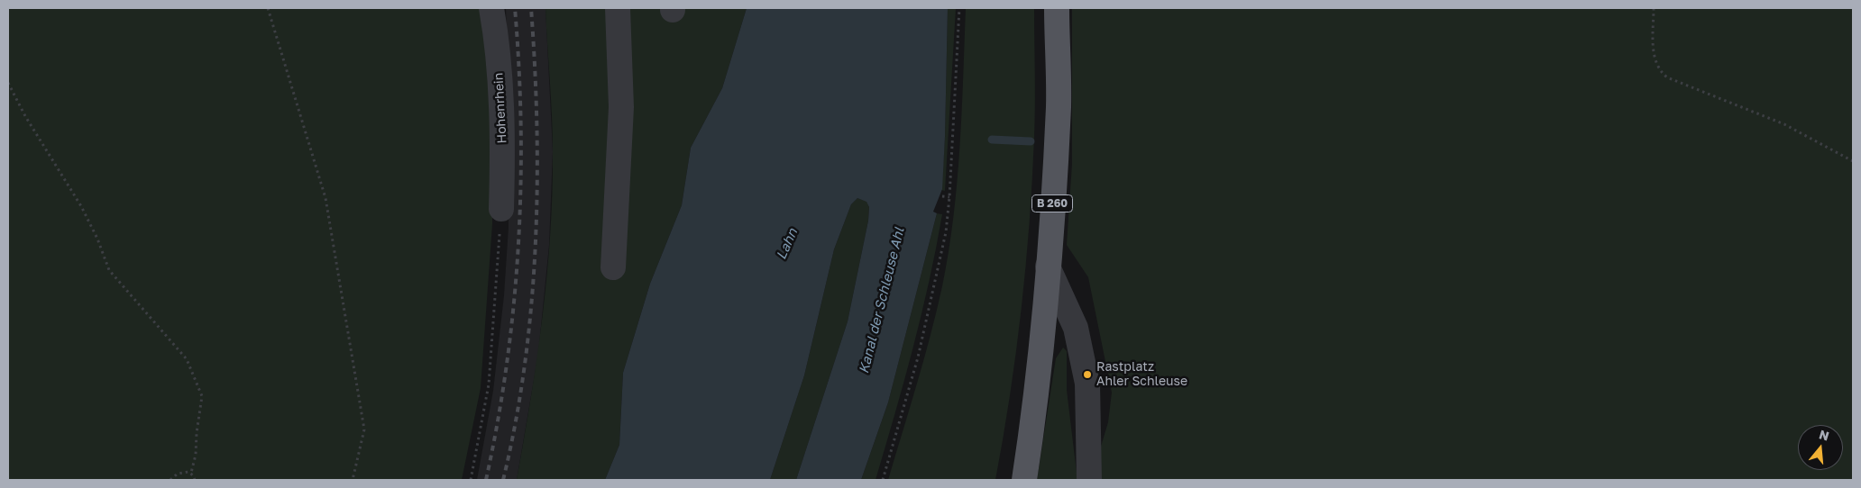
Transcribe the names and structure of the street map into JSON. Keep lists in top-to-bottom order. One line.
{"streets":{"main road":["B 260"],"street":["Hohenrhein"]},"water":["Lahn","Kanal der Schleuse Ahl"],"places":["Rastplatz Ahler Schleuse"],"north":"top"}
